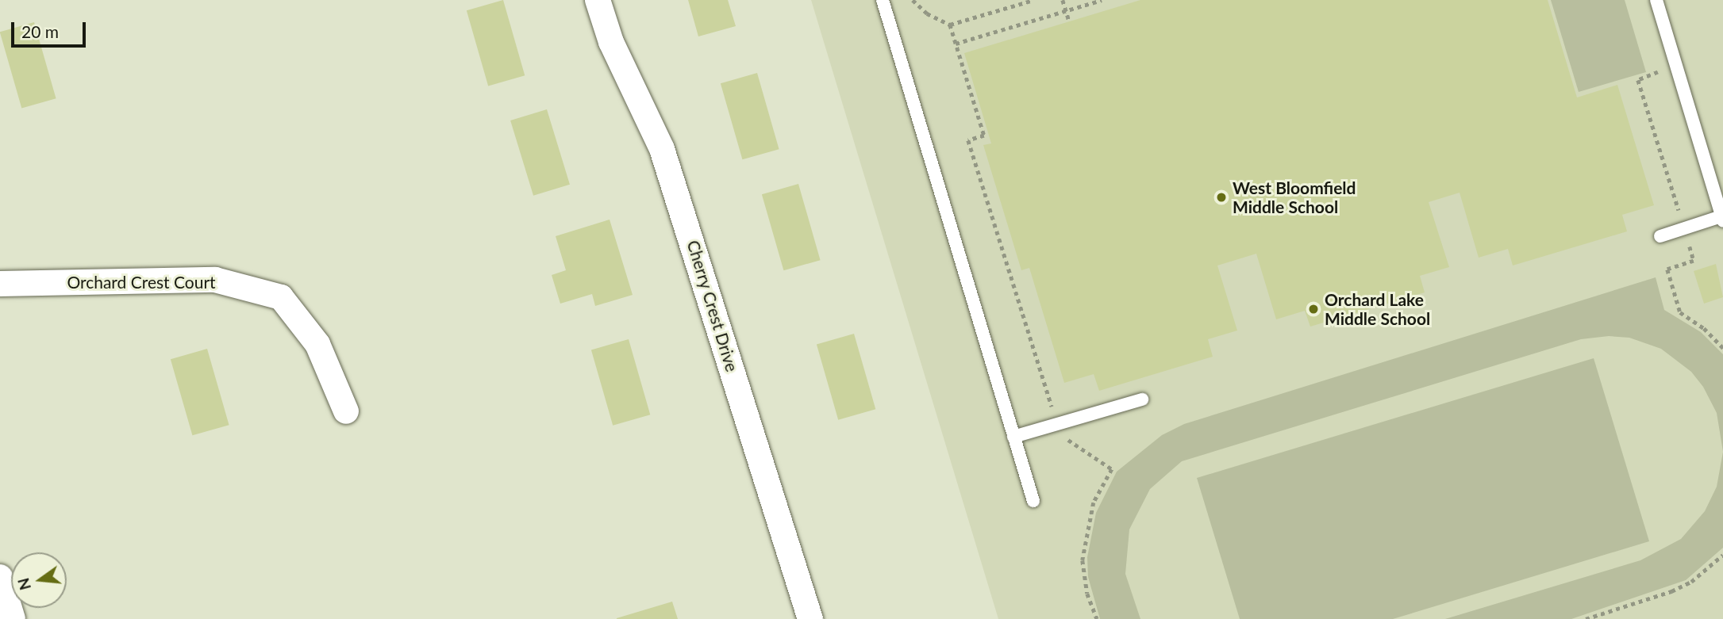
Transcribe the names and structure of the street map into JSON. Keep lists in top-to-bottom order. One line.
{"streets":{"street":["Orchard Crest Court","Cherry Crest Drive"]},"places":["West Bloomfield Middle School","Orchard Lake Middle School"],"scale_bar":"20 m","north":"left"}
